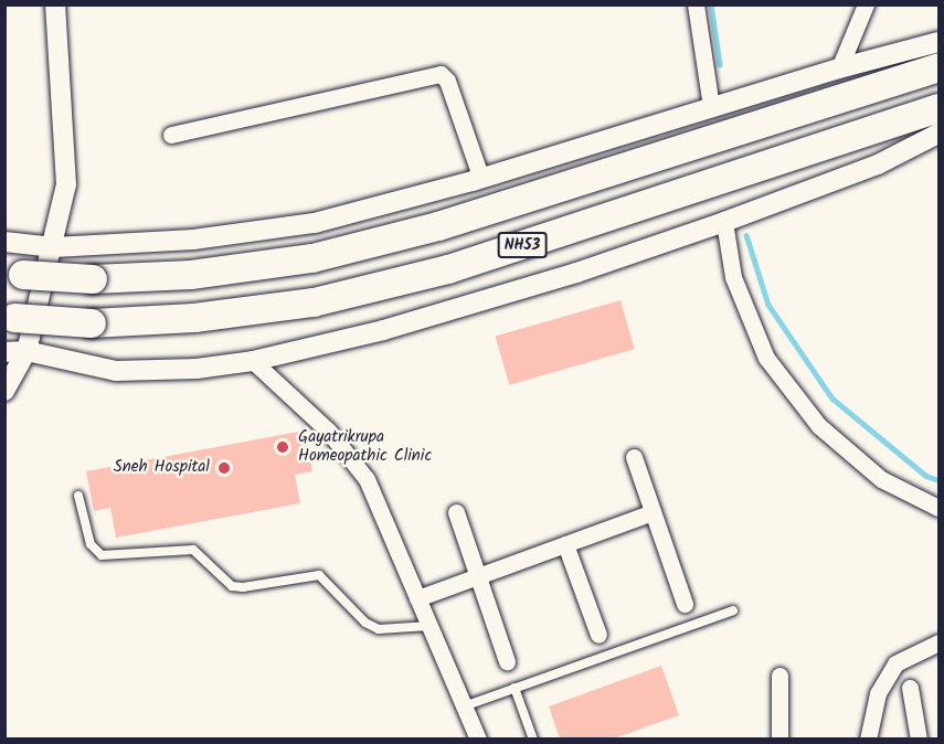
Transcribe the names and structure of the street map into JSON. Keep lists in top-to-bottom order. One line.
{"streets":{"highway":["NH53"]},"places":["Gayatrikrupa Homeopathic Clinic","Sneh Hospital"]}
